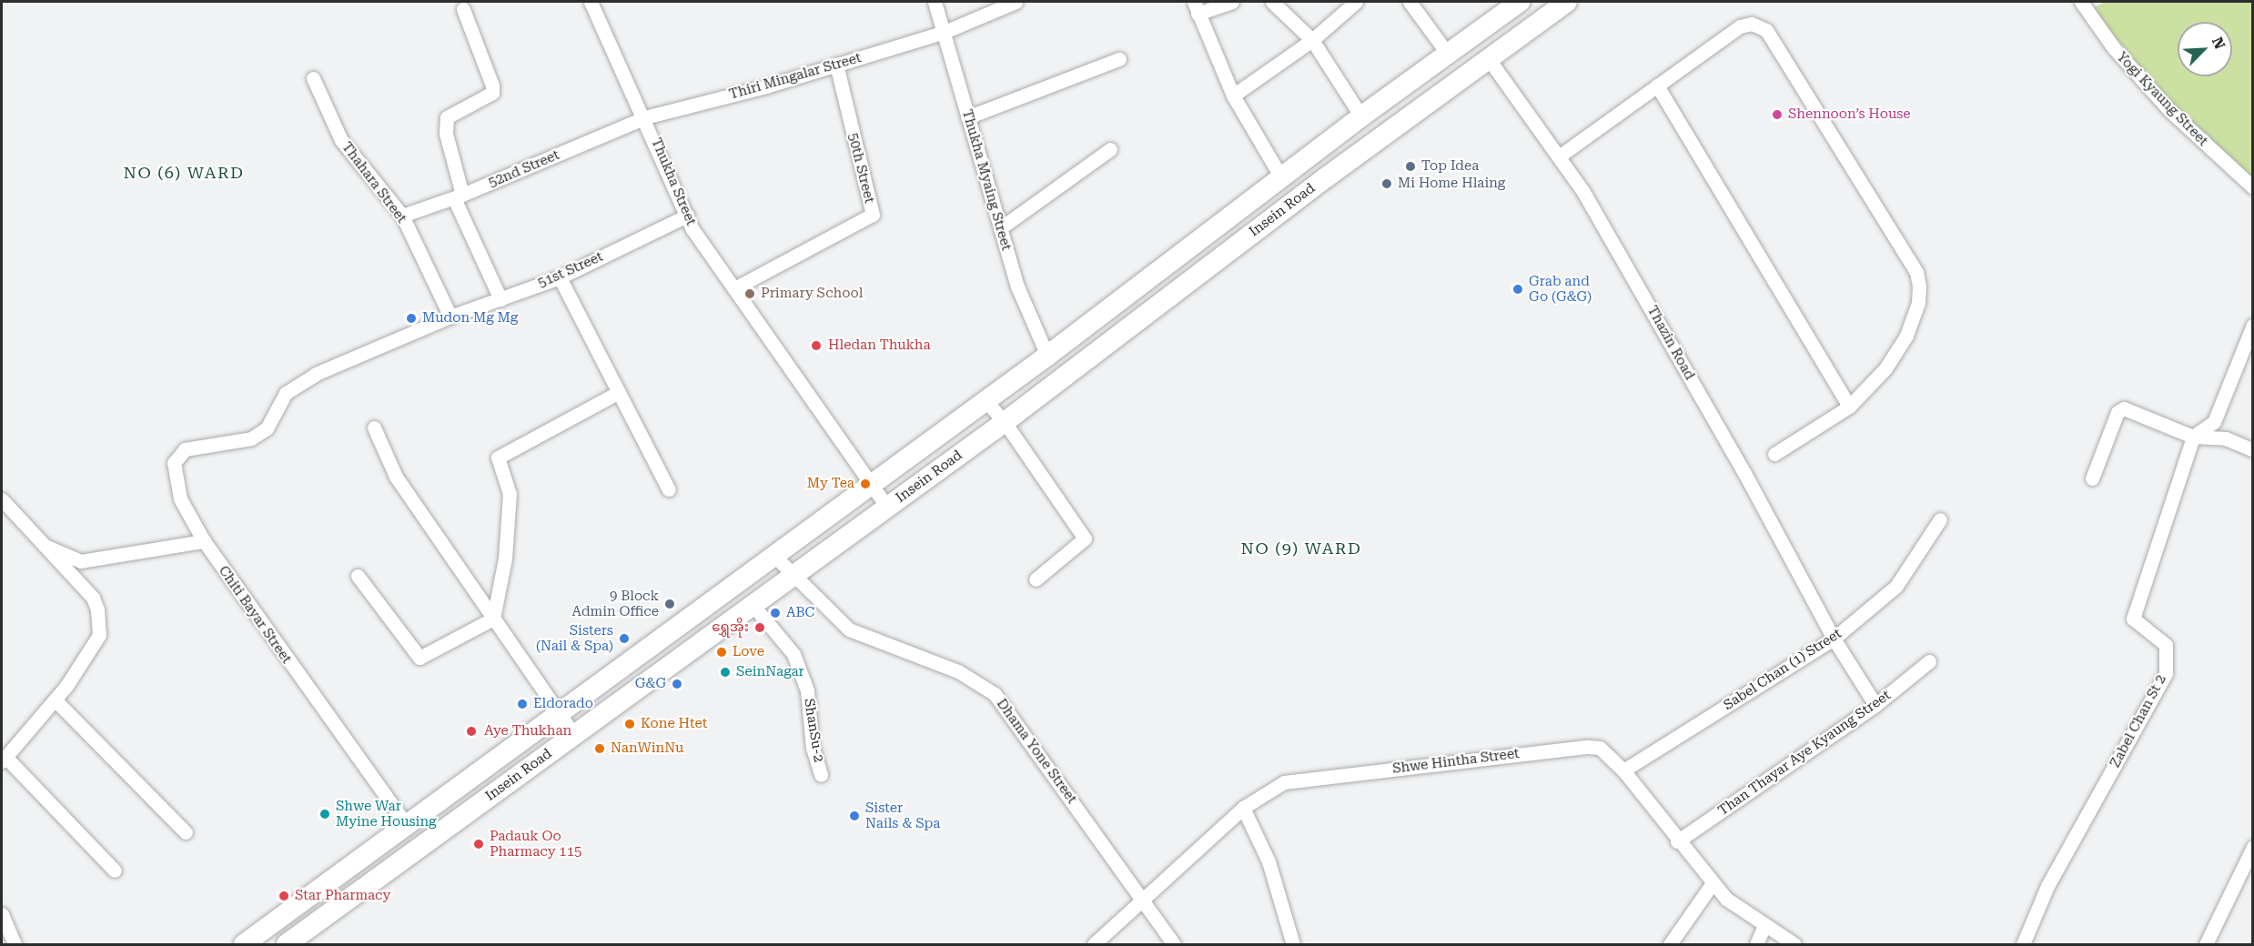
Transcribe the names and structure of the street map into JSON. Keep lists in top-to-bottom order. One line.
{"streets":{"main road":["Insein Road"],"street":["Thiri Mingalar Street","Yogi Kyaung Street","50th Street","52nd Street","Thukha Myaing Street","Thukha Street","Thahara Street","51st Street","Thazin Road","Chiti Bayar Street","Sabel Chan (1) Street","Zabel Chan St 2","ShanSu-2","Dhama Yone Street","Than Thayar Aye Kyaung Street","Shwe Hintha Street"]},"crossings":[["Thiri Mingalar Street","50th Street"],["Thiri Mingalar Street","52nd Street"],["Thiri Mingalar Street","Thukha Myaing Street"],["Thiri Mingalar Street","Thukha Street"],["50th Street","Thukha Street"],["52nd Street","Thukha Street"],["52nd Street","Thahara Street"],["Thukha Myaing Street","Insein Road"],["Thukha Street","Insein Road"],["Thukha Street","51st Street"],["Thahara Street","51st Street"],["Thahara Street","Chiti Bayar Street"],["Insein Road","Thazin Road"],["Insein Road","Chiti Bayar Street"],["Insein Road","ShanSu-2"],["Insein Road","Dhama Yone Street"],["51st Street","Chiti Bayar Street"],["Thazin Road","Sabel Chan (1) Street"],["Thazin Road","Than Thayar Aye Kyaung Street"],["Sabel Chan (1) Street","Shwe Hintha Street"],["Dhama Yone Street","Shwe Hintha Street"],["Than Thayar Aye Kyaung Street","Shwe Hintha Street"]],"districts":["NO (6) WARD","NO (9) WARD"],"places":["Shennoon’s House","Top Idea","Mi Home Hlaing","Grab and Go (G&G)","Primary School","Mudon Mg Mg","Hledan Thukha","My Tea","9 Block Admin Office","ABC","ရွှေအိုး","Sisters (Nail & Spa)","Love","SeinNagar","G&G","Eldorado","Kone Htet","Aye Thukhan","NanWinNu","Shwe War Myine Housing","Sister Nails & Spa","Padauk Oo Pharmacy 115","Star Pharmacy"],"north":"top right"}
